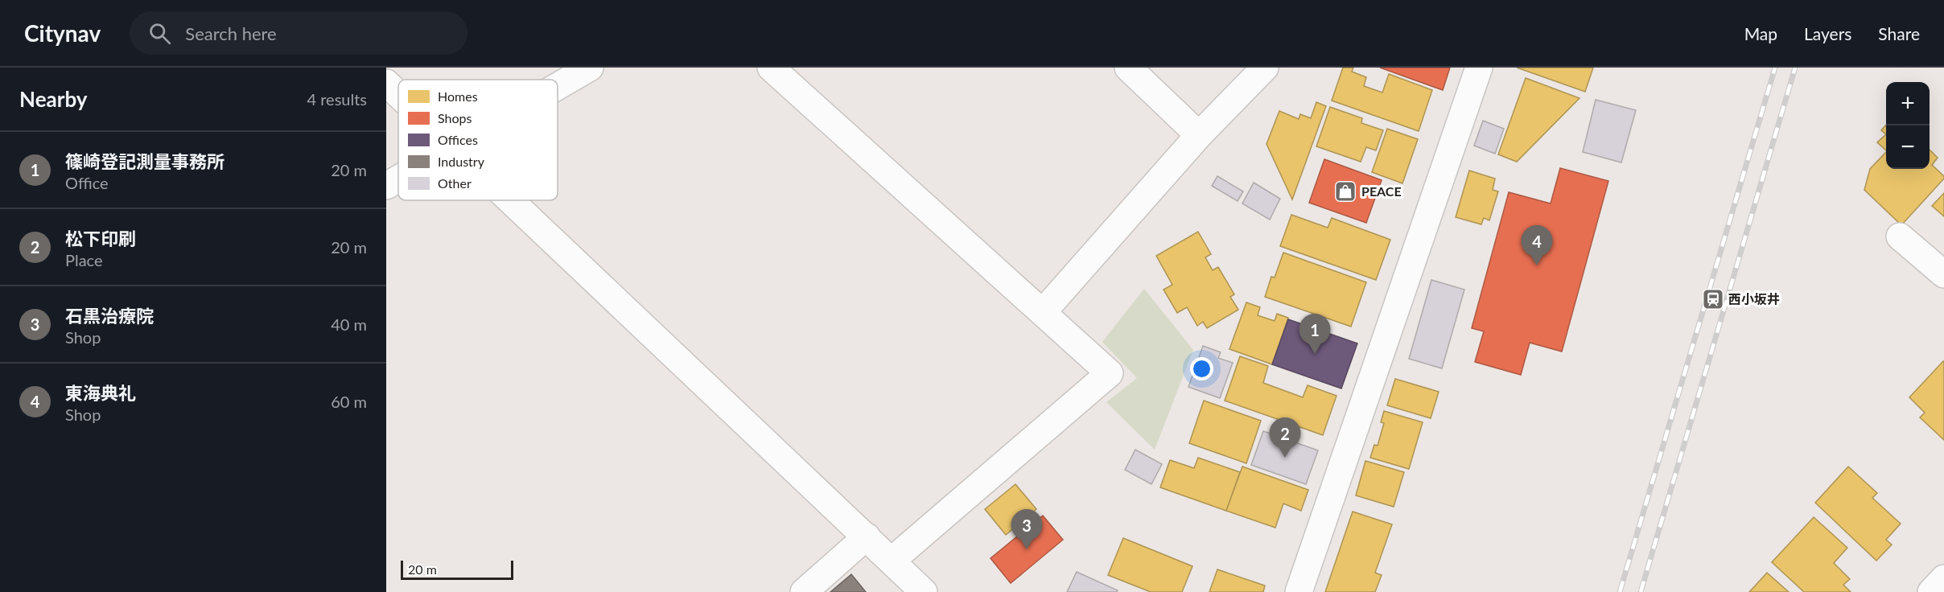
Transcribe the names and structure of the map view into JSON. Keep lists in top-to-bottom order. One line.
{"places":{"shop":["PEACE"],"station":["西小坂井"]},"legend":["Homes","Shops","Offices","Industry","Other"],"scale_bar":"20 m","page":{"header":"Citynav","search":"Search here","nav":["Map","Layers","Share"],"heading":["Nearby","4 results"],"map_buttons":["+","−"],"list":[{"mark":"1","name":"篠崎登記測量事務所","note":"Office","value":"20 m"},{"mark":"2","name":"松下印刷","note":"Place","value":"20 m"},{"mark":"3","name":"石黒治療院","note":"Shop","value":"40 m"},{"mark":"4","name":"東海典礼","note":"Shop","value":"60 m"}],"pins":["4","1","2","3"],"scale":"20 m"}}
